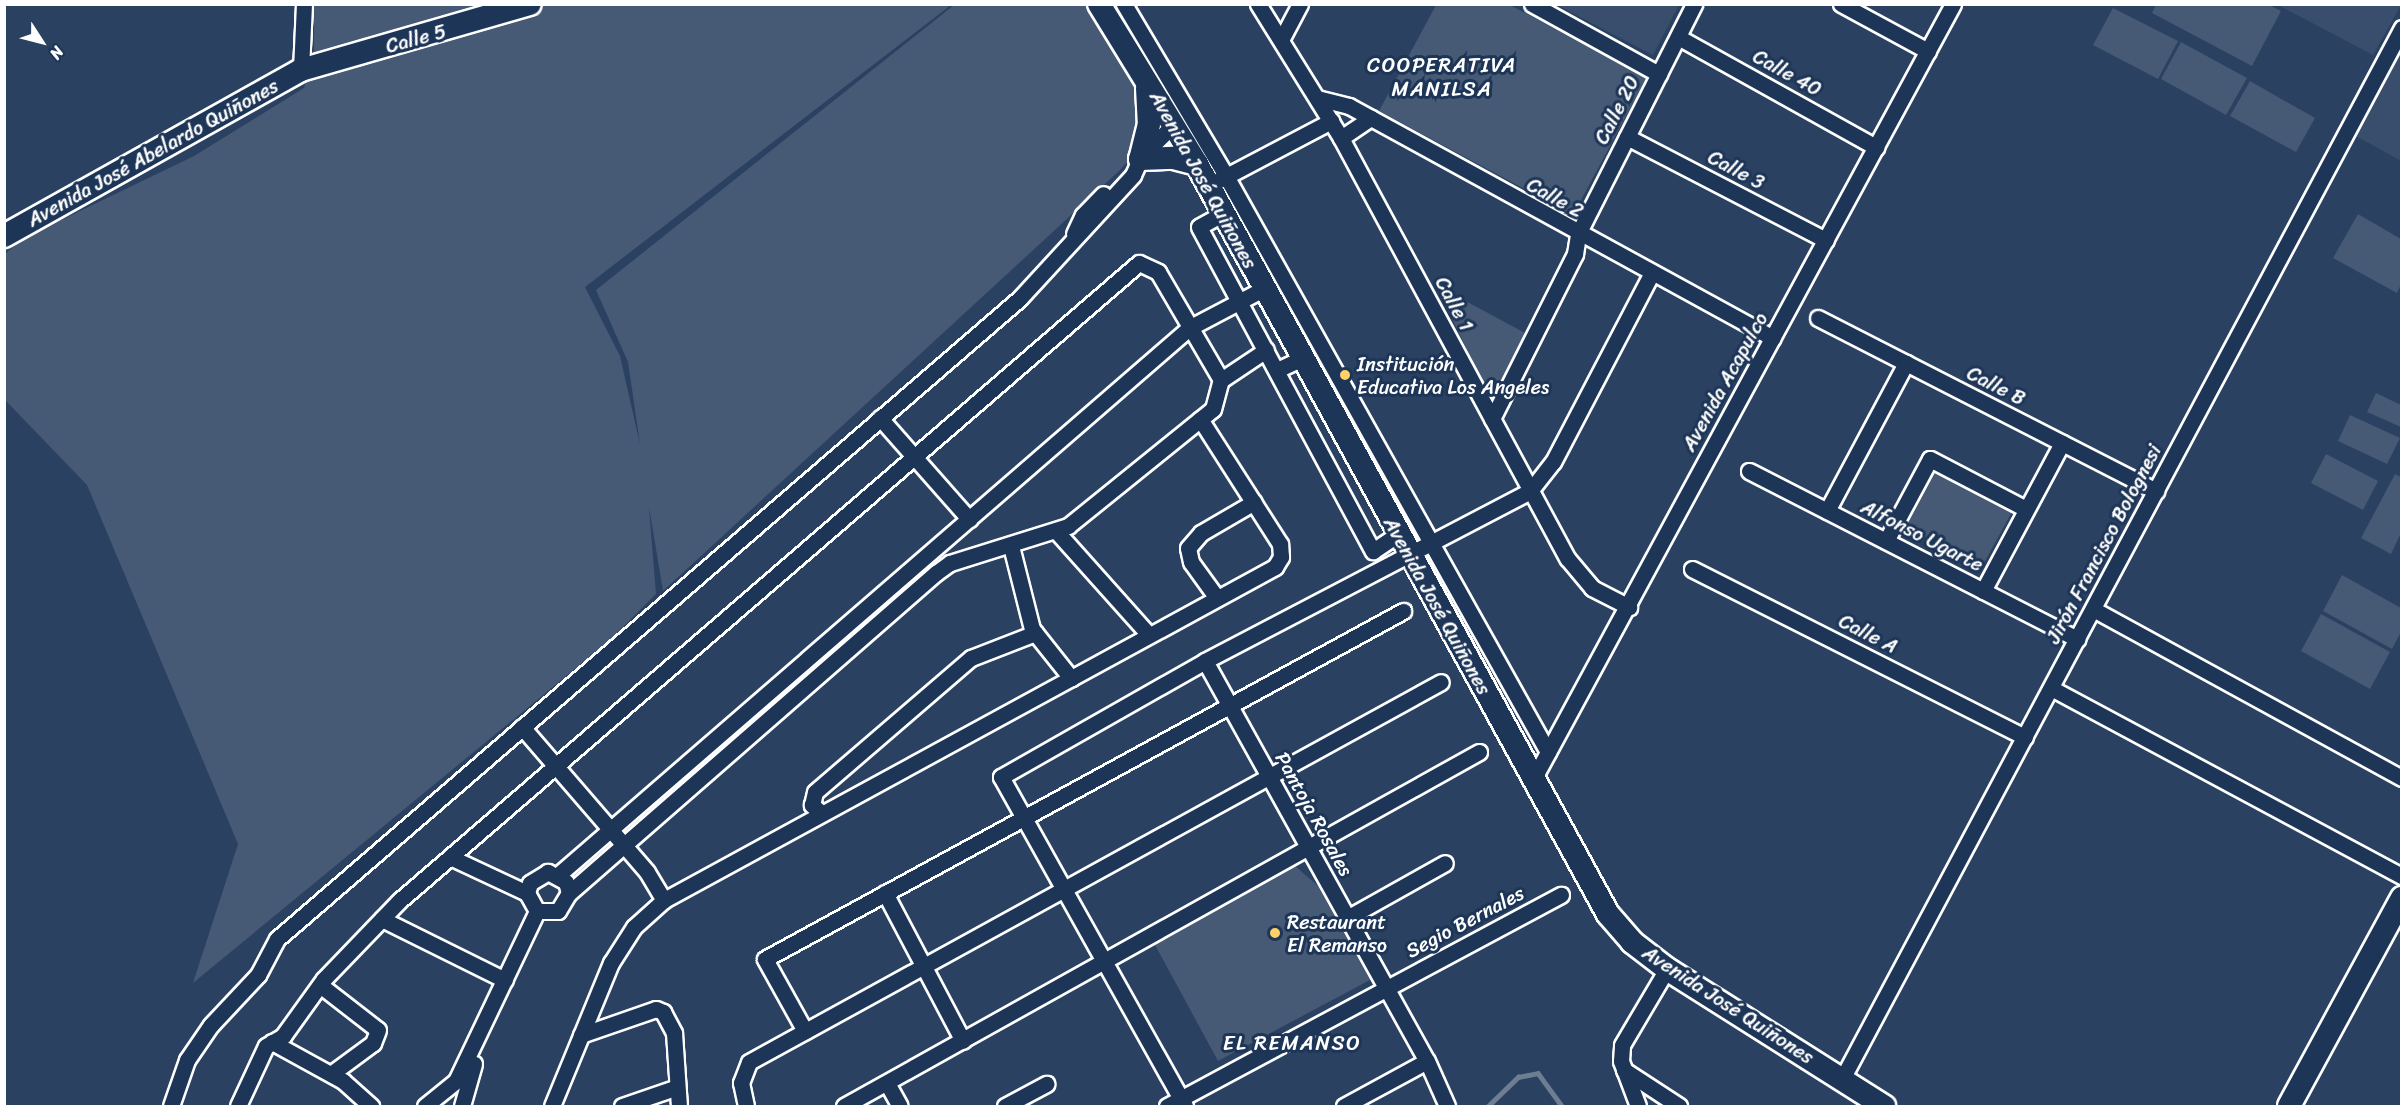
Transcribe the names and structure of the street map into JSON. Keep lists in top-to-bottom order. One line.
{"streets":{"street":["Calle 5","Calle 40","Calle 20","Avenida José Abelardo Quiñones","Calle 3","Avenida José Quiñones","Calle 2","Calle 1","Avenida Acapulco","Calle B","Alfonso Ugarte","Jirón Francisco Bolognesi","Calle A","Pantoja Rosales","Segio Bernales"]},"crossings":[["Calle 5","Avenida José Abelardo Quiñones"],["Calle 40","Calle 20"],["Calle 40","Avenida Acapulco"],["Calle 20","Calle 3"],["Calle 20","Calle 2"],["Calle 20","Calle 1"],["Calle 3","Avenida Acapulco"],["Avenida José Quiñones","Avenida Acapulco"],["Avenida José Quiñones","Jirón Francisco Bolognesi"],["Calle 2","Calle 1"],["Calle 2","Avenida Acapulco"],["Calle 1","Avenida Acapulco"],["Calle B","Jirón Francisco Bolognesi"],["Alfonso Ugarte","Jirón Francisco Bolognesi"],["Jirón Francisco Bolognesi","Calle A"],["Pantoja Rosales","Segio Bernales"]],"districts":["COOPERATIVA MANILSA","EL REMANSO"],"places":["Institución Educativa Los Angeles","Restaurant El Remanso"],"north":"bottom right"}
